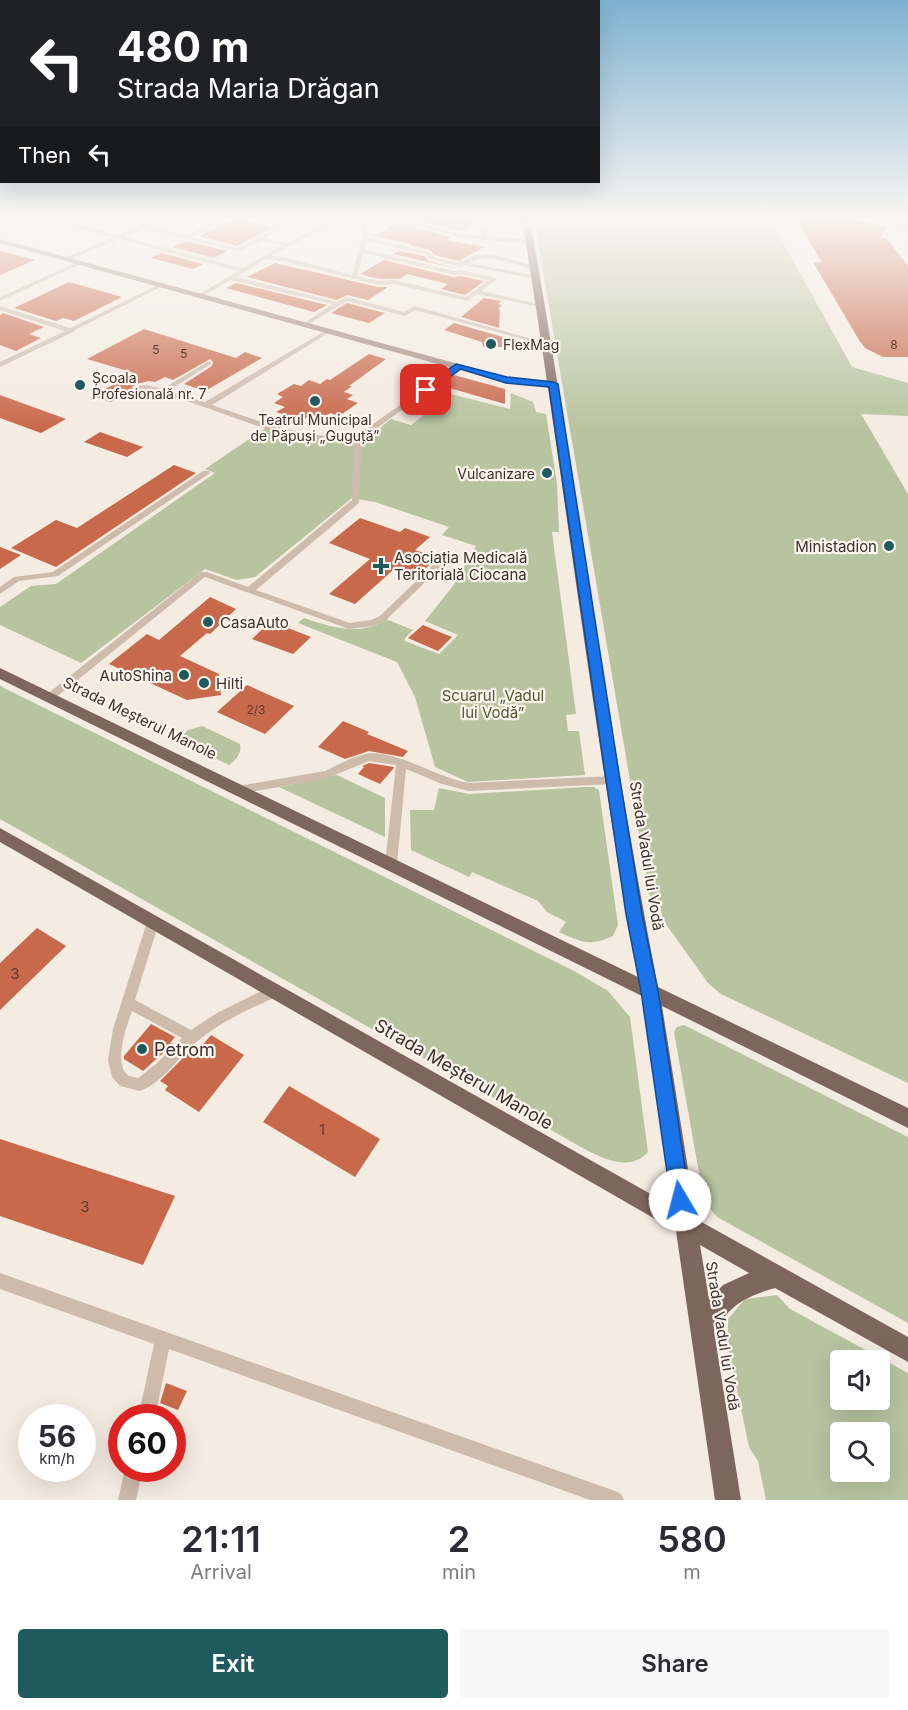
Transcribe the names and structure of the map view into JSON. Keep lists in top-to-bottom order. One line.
{"streets":{"main road":["Strada Meșterul Manole","Strada Vadul lui Vodă"]},"crossings":[["Strada Meșterul Manole","Strada Vadul lui Vodă"]],"parks":["Scuarul „Vadul lui Vodă”"],"places":{"other":["FlexMag","Școala Profesională nr. 7","Teatrul Municipal de Păpuși „Guguță”","Vulcanizare","Ministadion","CasaAuto","AutoShina","Hilti","Petrom"],"health":["Asociația Medicală Teritorială Ciocana"]},"house_numbers":["8","5","5","2/3","3","1","3"],"page":{"turn":["480 m","Strada Maria Drăgan"],"then":"Then","speed":"56 km/h","limit":"60","eta":["21:11","Arrival","2","min","580","m"],"buttons":["Exit","Share"]}}
